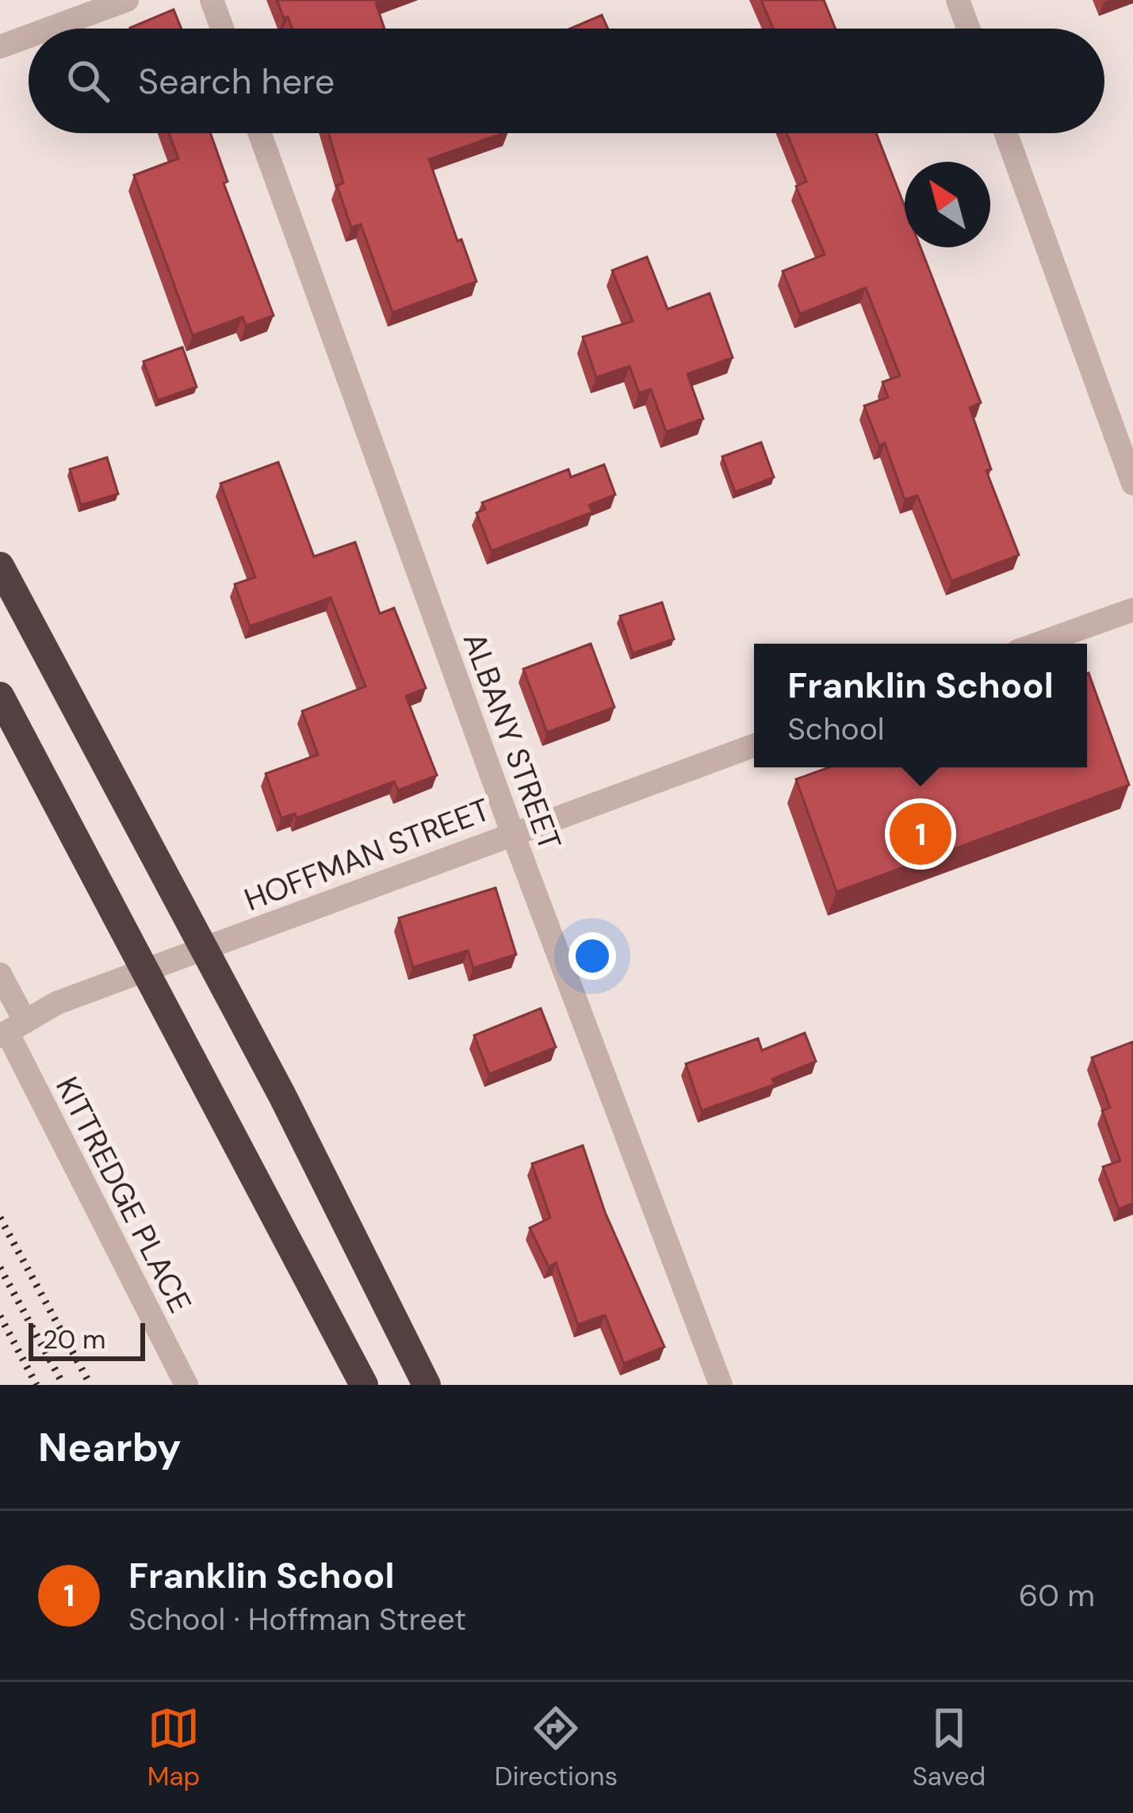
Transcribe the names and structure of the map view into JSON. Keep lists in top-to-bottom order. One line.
{"streets":{"street":["ALBANY STREET","HOFFMAN STREET","KITTREDGE PLACE"]},"crossings":[["ALBANY STREET","HOFFMAN STREET"],["HOFFMAN STREET","KITTREDGE PLACE"]],"scale_bar":"20 m","north":"top left","page":{"search":"Search here","popup":["Franklin School","School"],"pins":"1","scale":"20 m","heading":"Nearby","list":[{"mark":"1","name":"Franklin School","note":"School · Hoffman Street","value":"60 m"}],"nav":["Map","Directions","Saved"]}}
